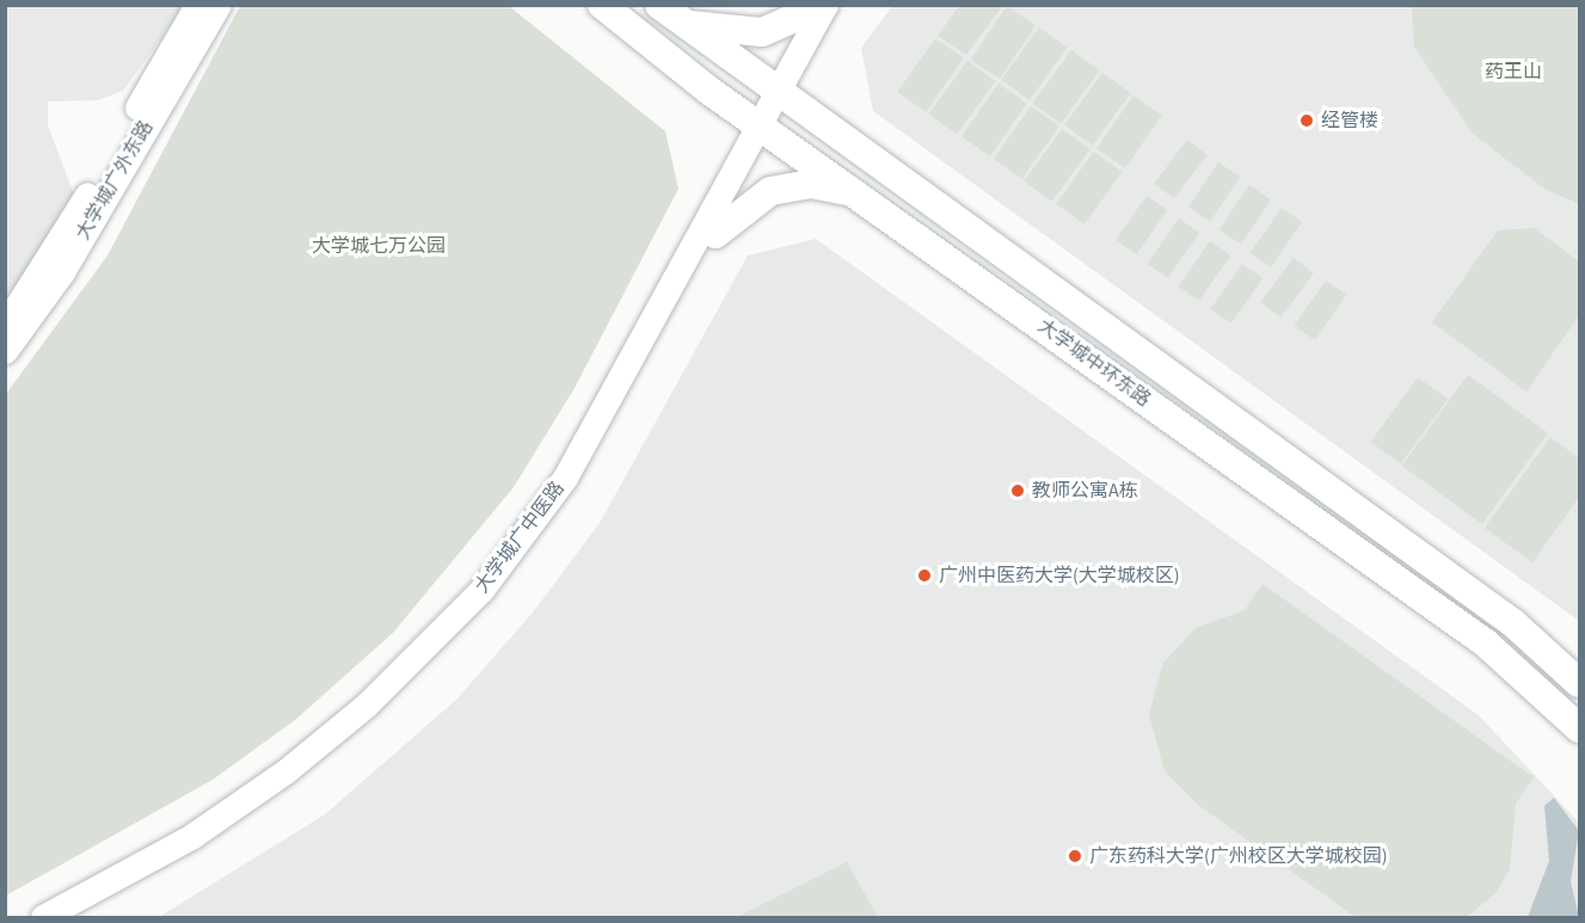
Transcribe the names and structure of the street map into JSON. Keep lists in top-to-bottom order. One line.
{"streets":{"main road":["大学城广外东路","大学城中环东路","大学城广中医路"]},"crossings":[["大学城中环东路","大学城广中医路"]],"parks":["药王山","大学城七万公园"],"places":["经管楼","教师公寓A栋","广州中医药大学(大学城校区)","广东药科大学(广州校区大学城校园)"]}
